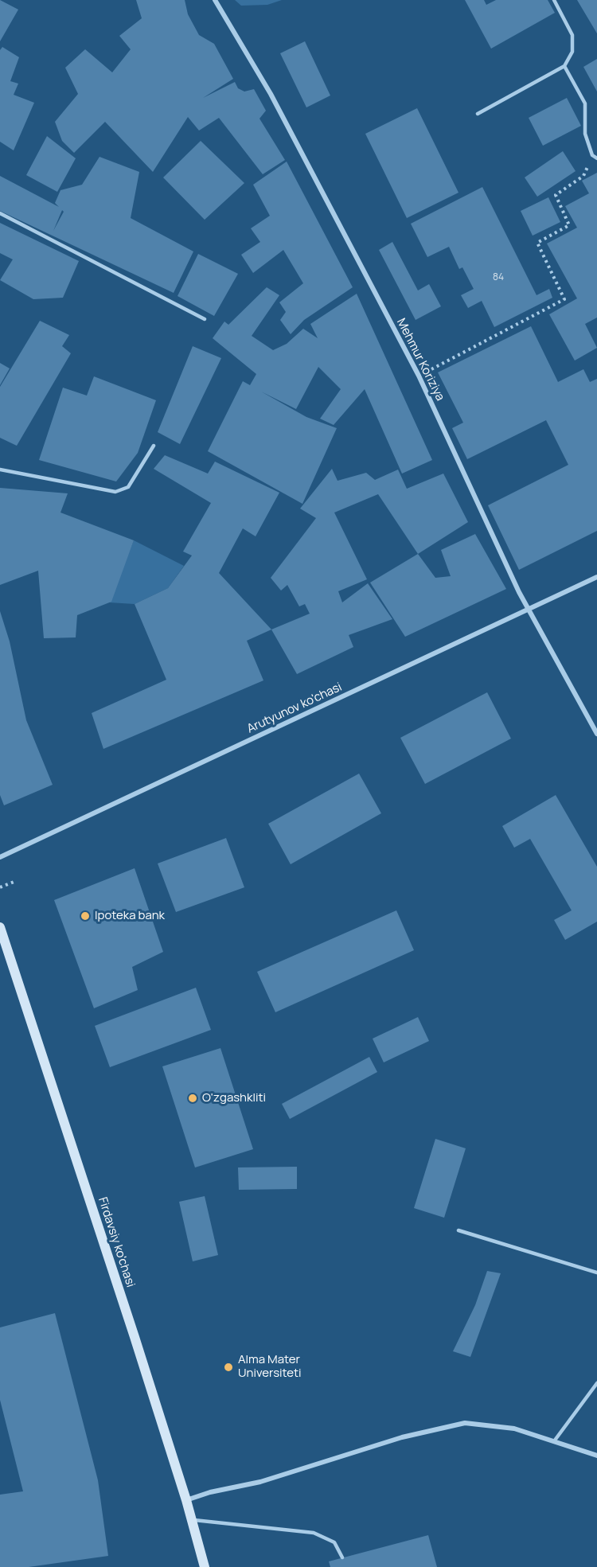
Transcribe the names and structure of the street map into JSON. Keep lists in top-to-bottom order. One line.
{"streets":{"main road":["Firdavsiy ko'chasi"],"street":["Mehmur Koriziya","Arutyunov ko'chasi"]},"crossings":[["Mehmur Koriziya","Arutyunov ko'chasi"]],"places":["Ipoteka bank","O'zgashkliti","Alma Mater Universiteti"],"house_numbers":["84"]}
